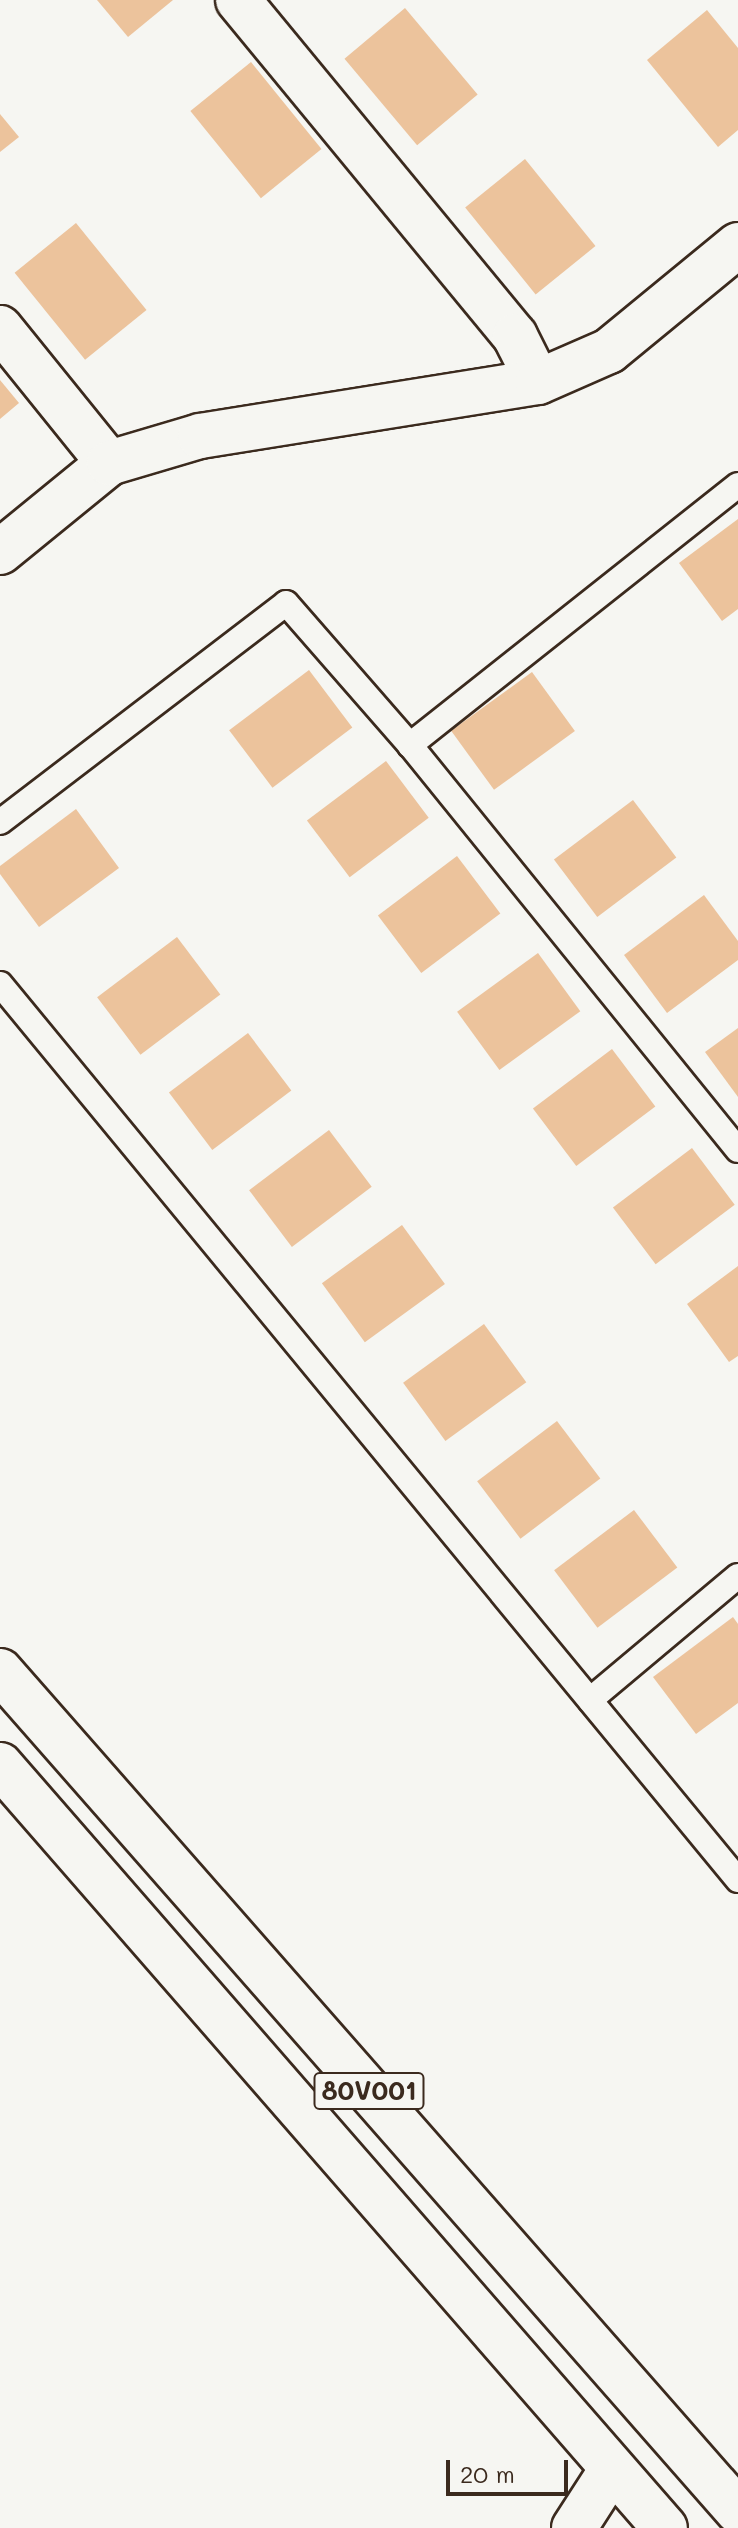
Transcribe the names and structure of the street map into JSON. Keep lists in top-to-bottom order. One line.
{"streets":{"main road":["80V001"]},"scale_bar":"20 m"}
